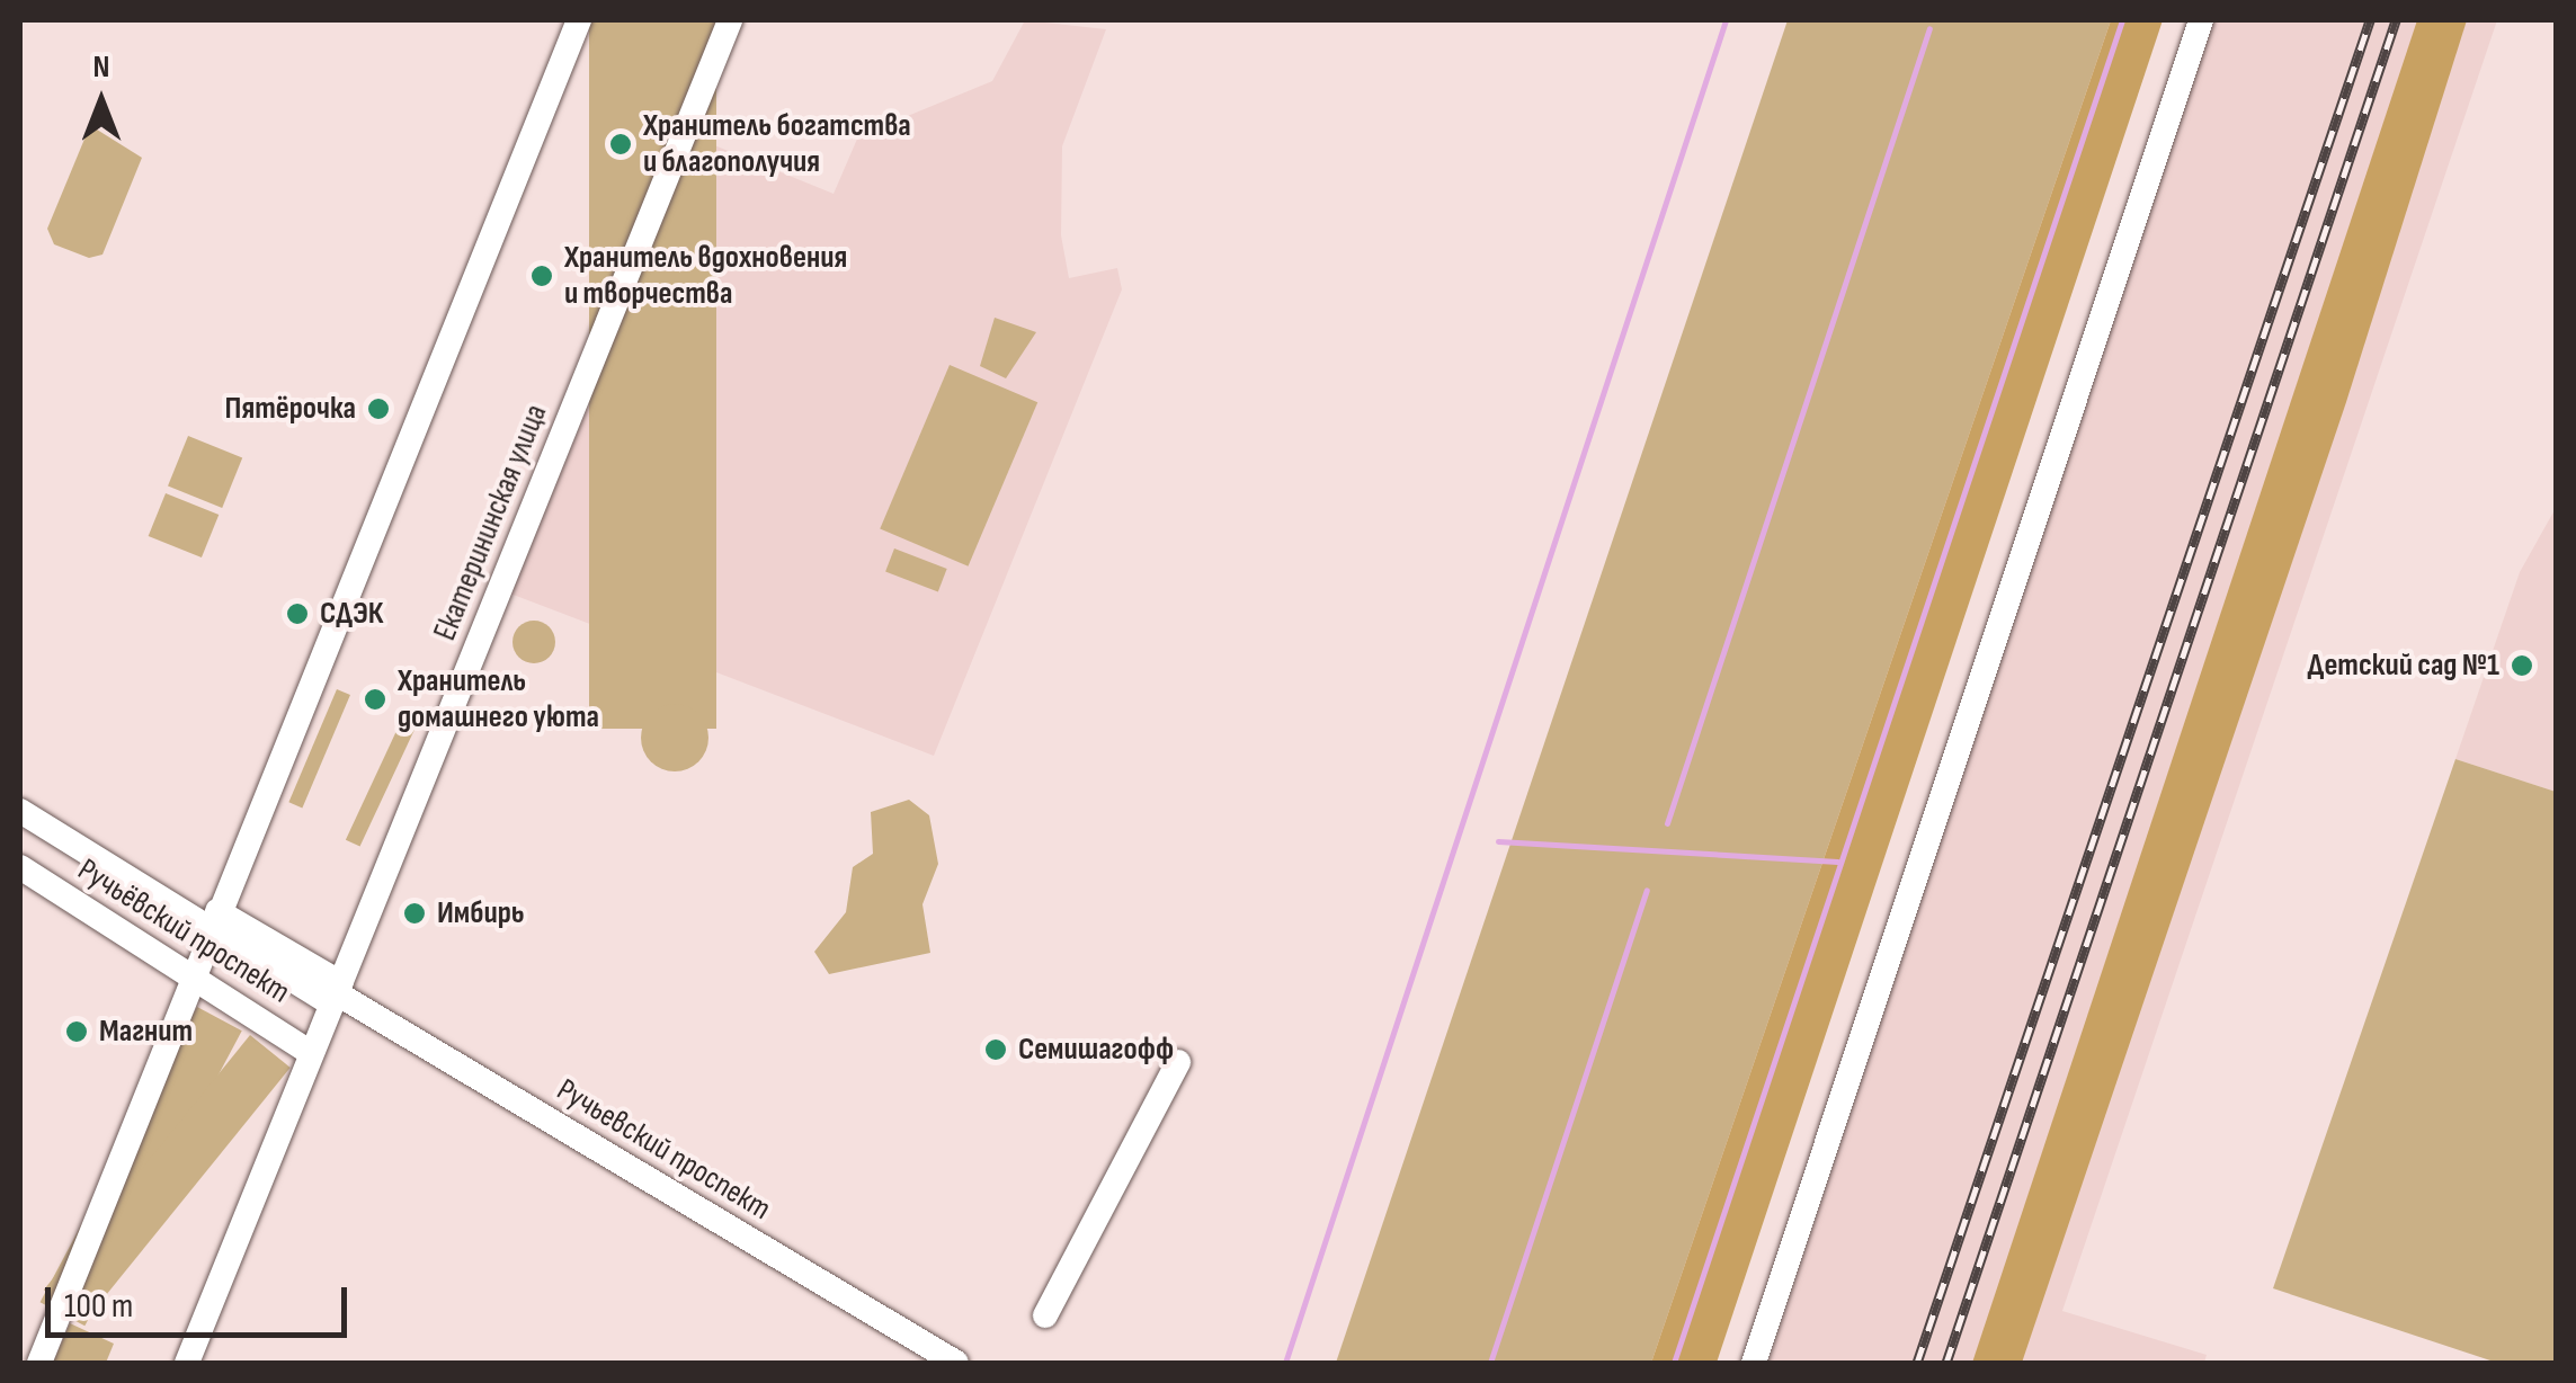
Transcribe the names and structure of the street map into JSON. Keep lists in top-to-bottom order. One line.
{"streets":{"street":["Екатерининская улица","Ручьёвский проспект","Ручьевский проспект"]},"crossings":[["Екатерининская улица","Ручьёвский проспект"],["Екатерининская улица","Ручьевский проспект"]],"places":["Хранитель богатства и благополучия","Хранитель вдохновения и творчества","Пятёрочка","СДЭК","Детский сад №1","Хранитель домашнего уюта","Имбирь","Магнит","Семишагофф"],"scale_bar":"100 m","north":"top"}
